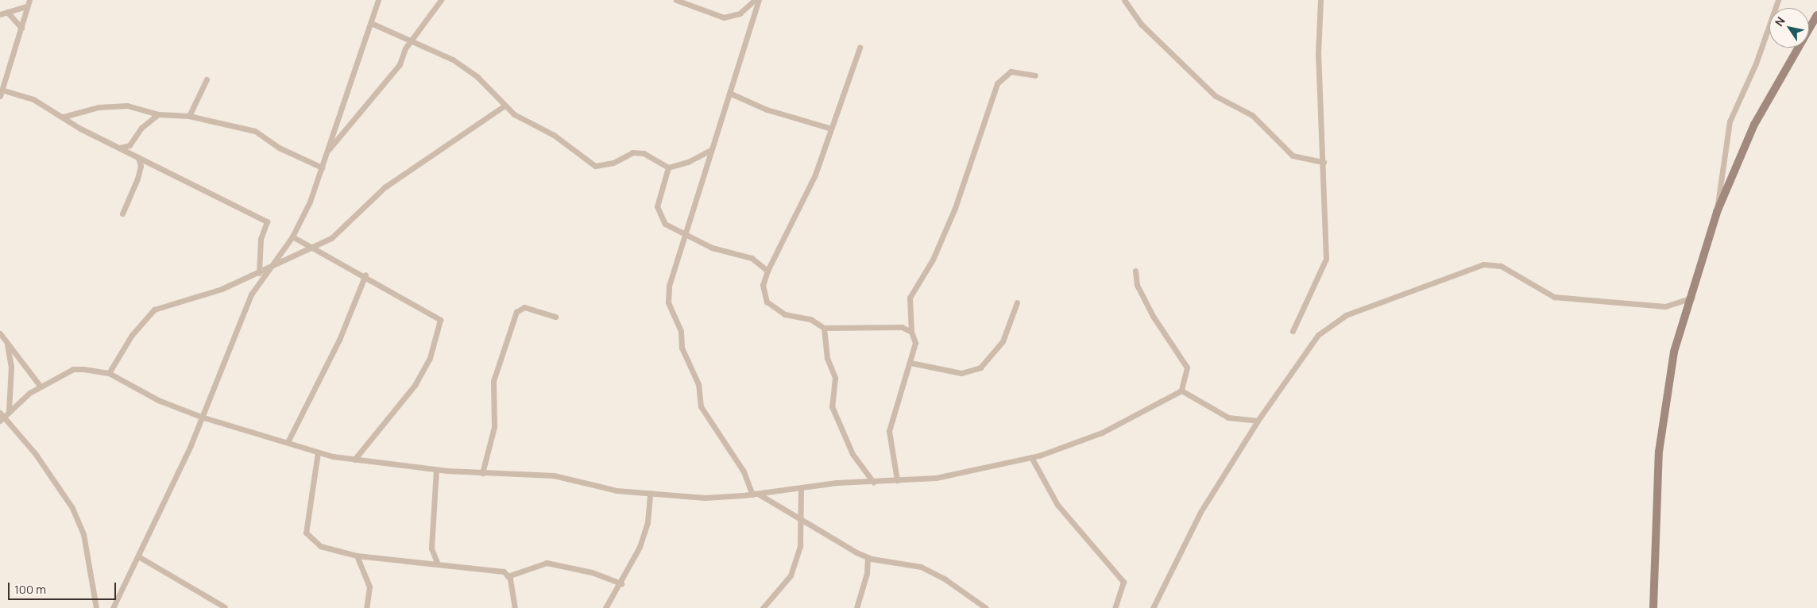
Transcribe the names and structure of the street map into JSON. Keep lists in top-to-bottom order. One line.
{"scale_bar":"100 m","north":"top left"}
